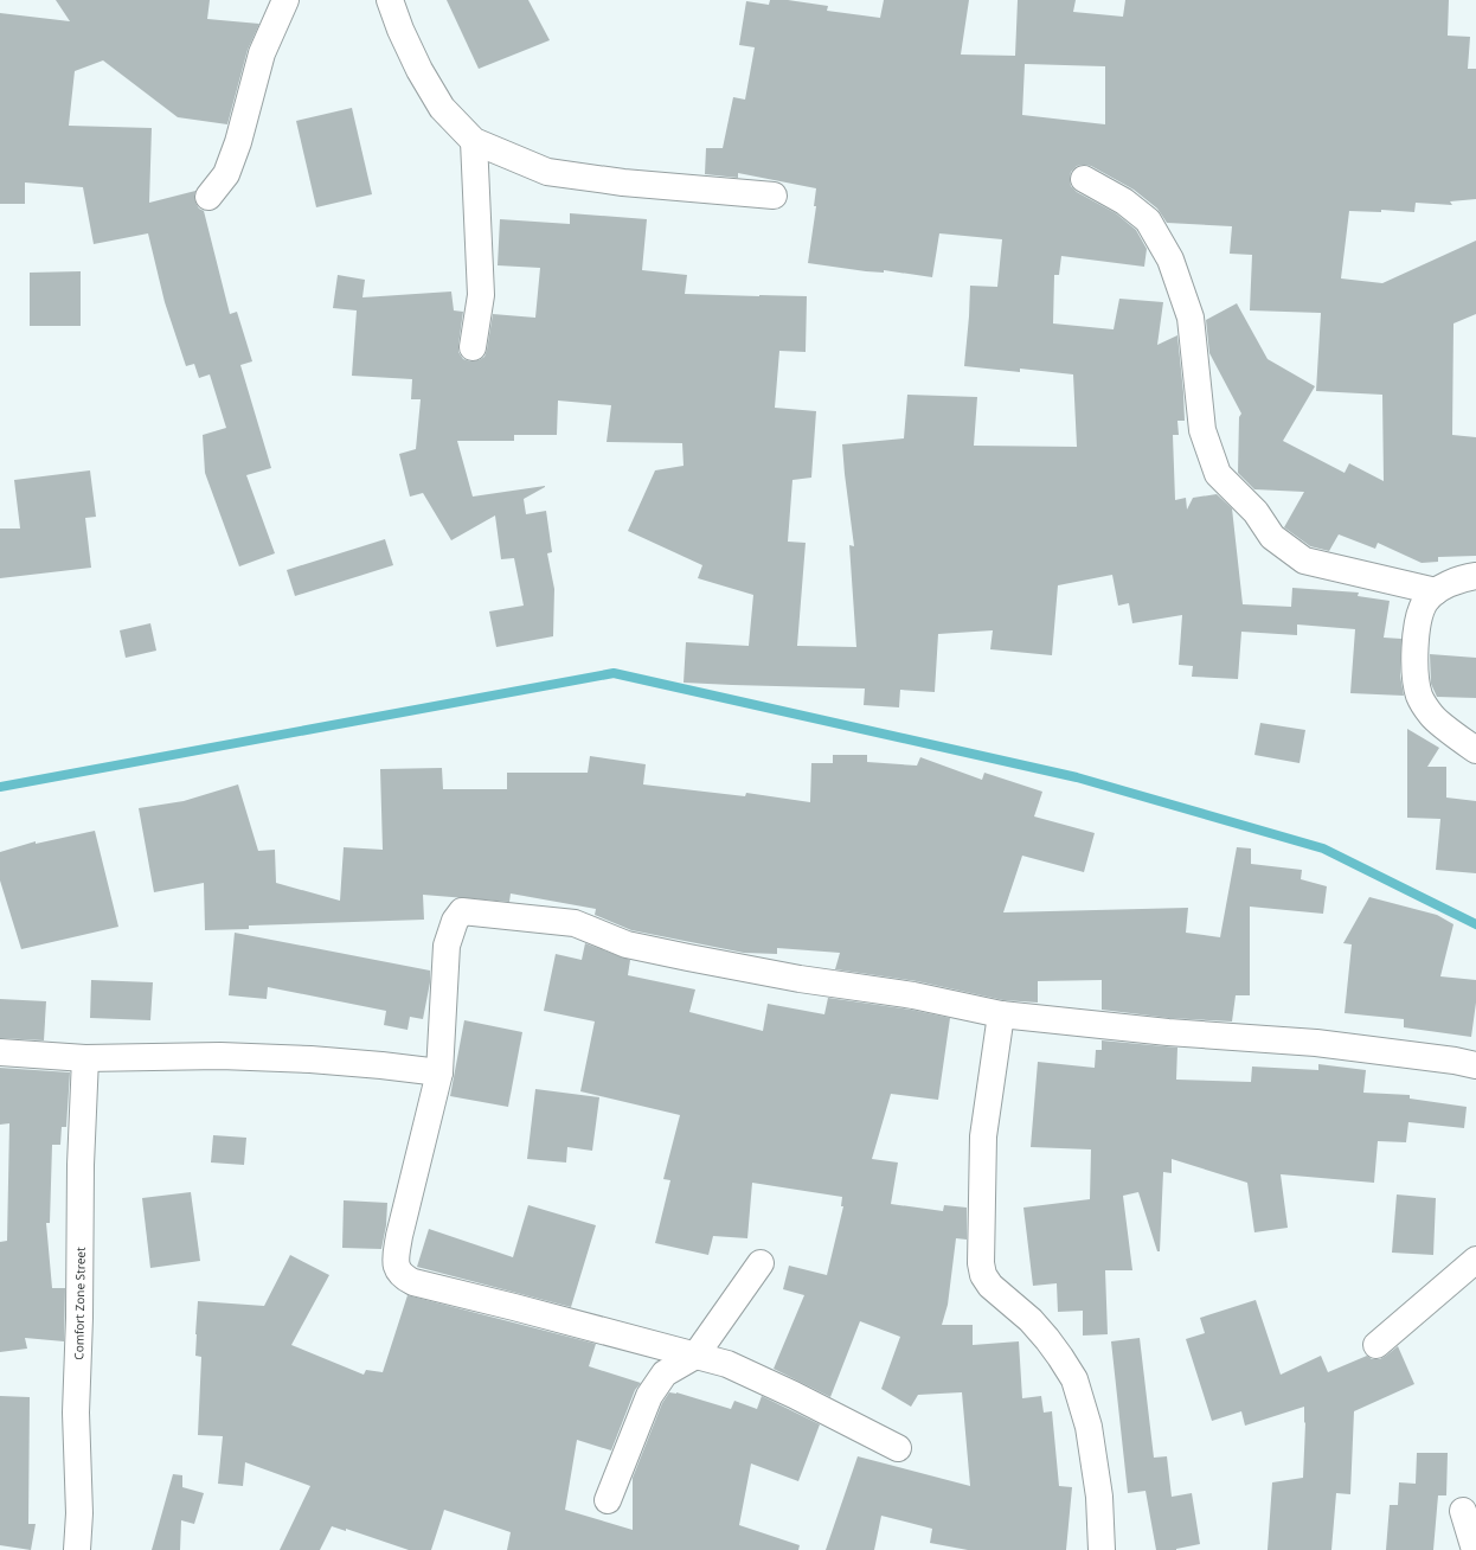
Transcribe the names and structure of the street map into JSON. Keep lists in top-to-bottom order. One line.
{"streets":{"street":["Comfort Zone Street"]}}
